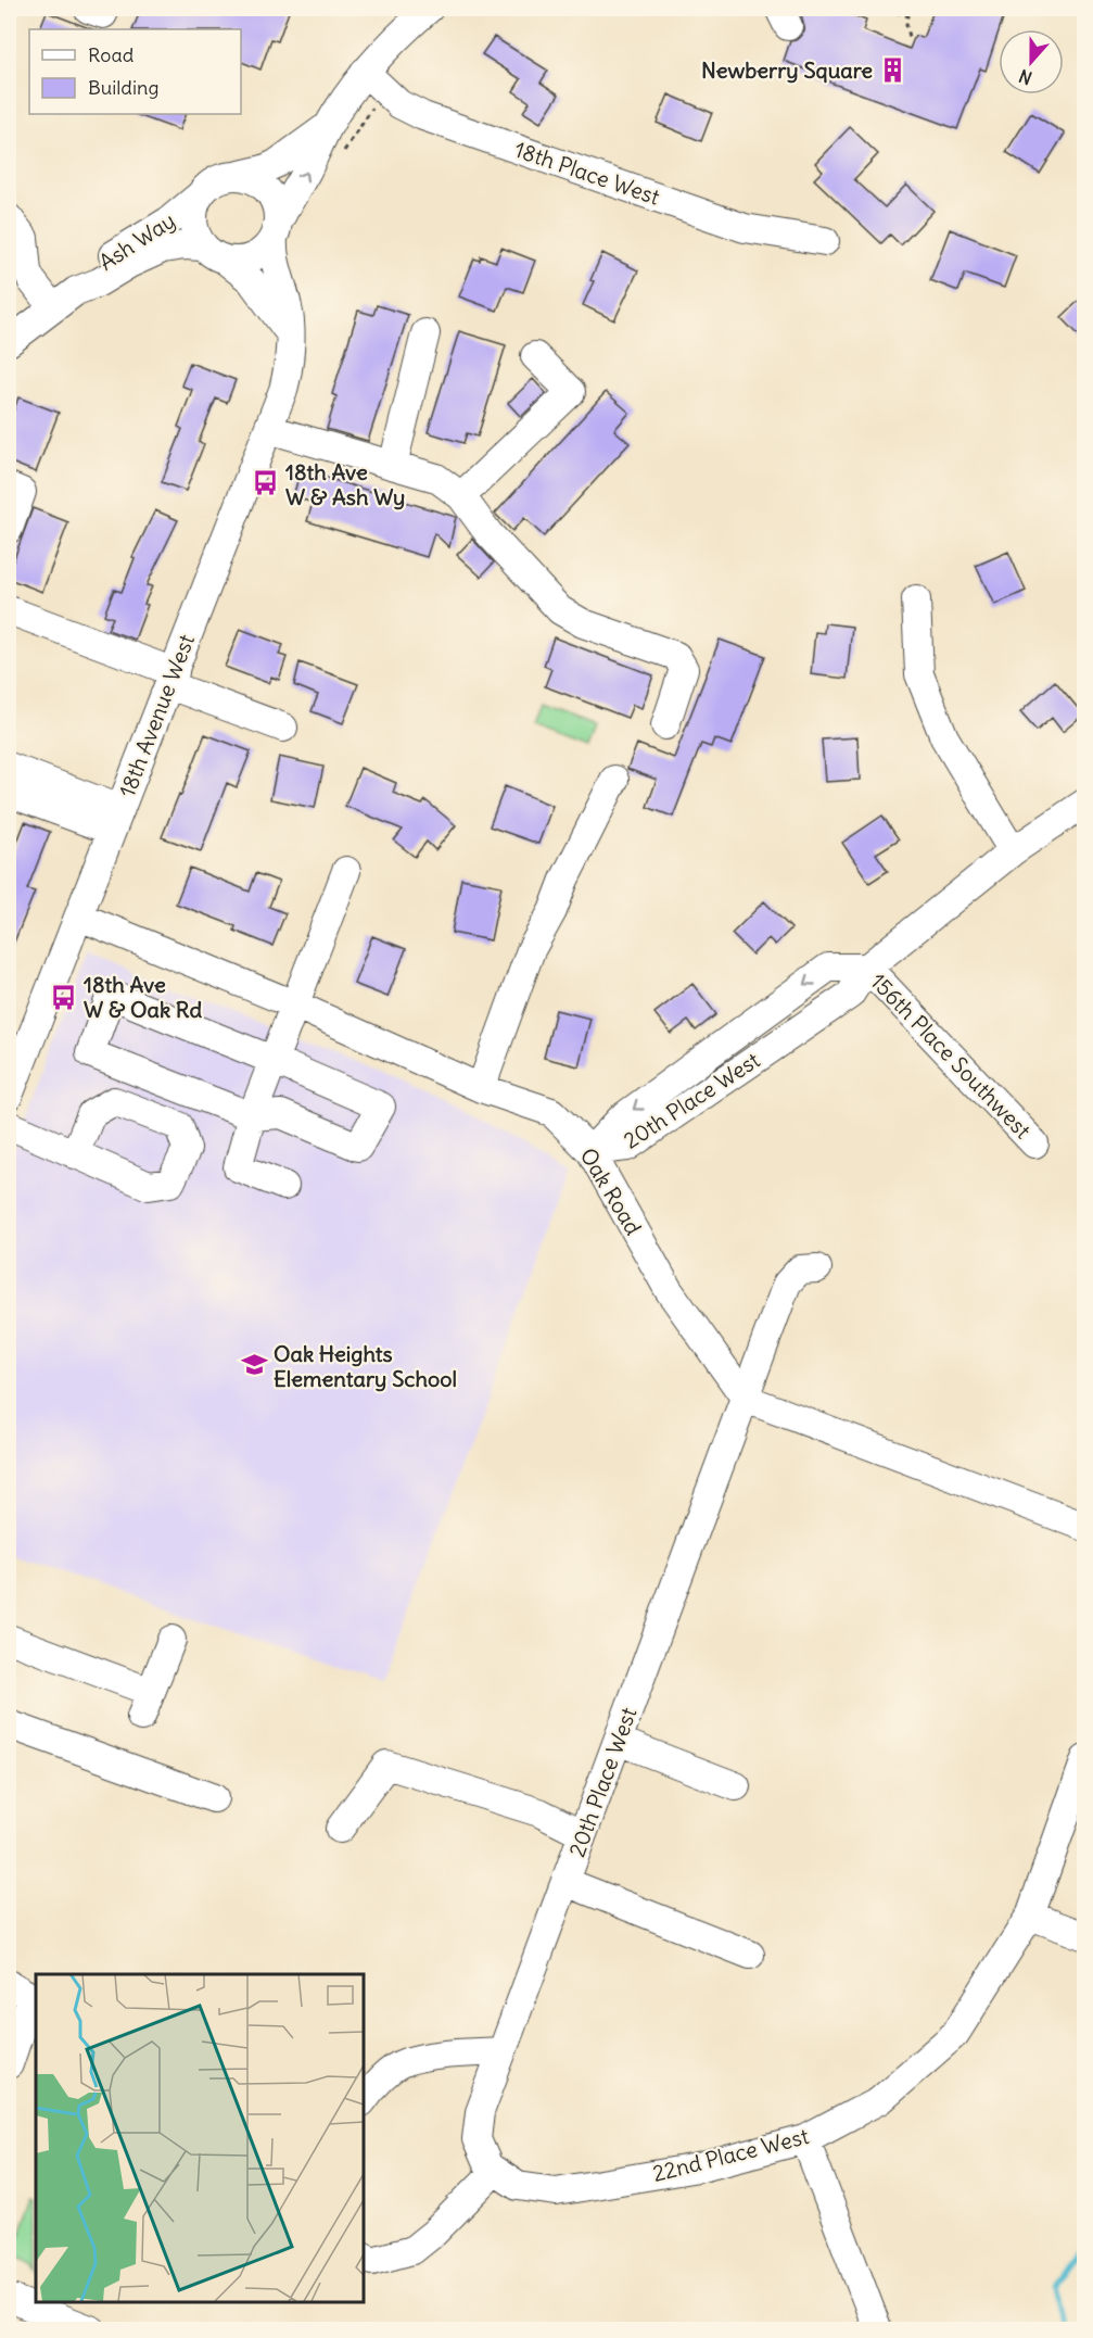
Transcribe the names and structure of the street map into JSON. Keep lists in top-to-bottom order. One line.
{"streets":{"street":["18th Place West","Ash Way","18th Avenue West","156th Place Southwest","20th Place West","Oak Road","22nd Place West"]},"crossings":[["Ash Way","18th Avenue West"],["18th Avenue West","Oak Road"],["156th Place Southwest","20th Place West"],["20th Place West","Oak Road"],["20th Place West","22nd Place West"]],"places":{"building":["Newberry Square"],"bus stop":["18th Ave W & Ash Wy","18th Ave W & Oak Rd"],"school or university":["Oak Heights Elementary School"]},"legend":["Road","Building"],"north":"bottom"}
